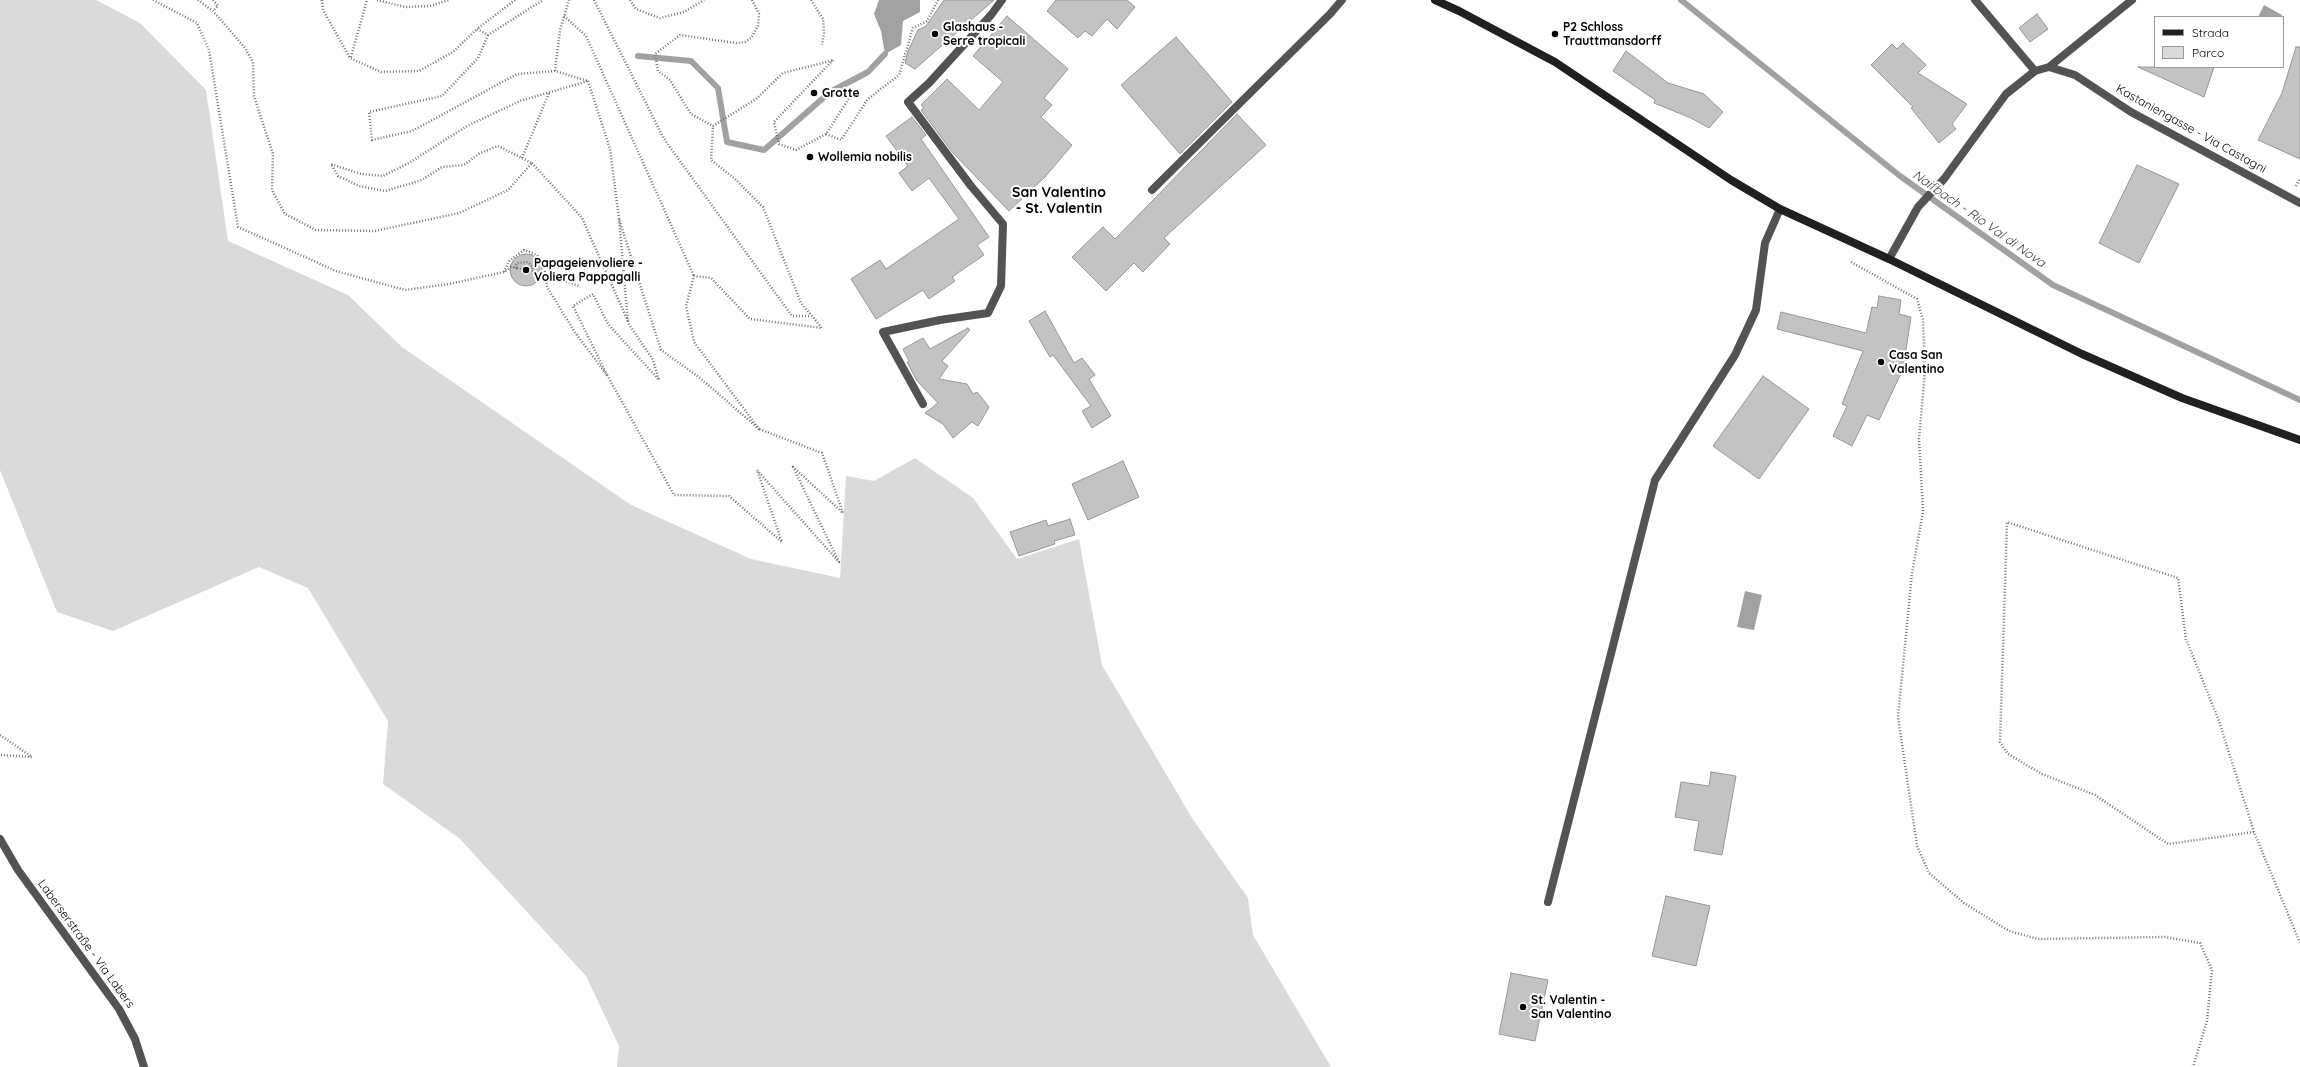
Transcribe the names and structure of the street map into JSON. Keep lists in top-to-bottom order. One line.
{"streets":{"street":["Kastaniengasse - Via Castagni","Laberserstraße - Via Labers"]},"districts":["San Valentino - St. Valentin"],"water":["Naifbach - Rio Val di Nova"],"places":["Glashaus - Serre tropicali","P2 Schloss Trauttmansdorff","Grotte","Wollemia nobilis","Papageienvoliere - Voliera Pappagalli","Casa San Valentino","St. Valentin - San Valentino"],"legend":["Strada","Parco"]}
